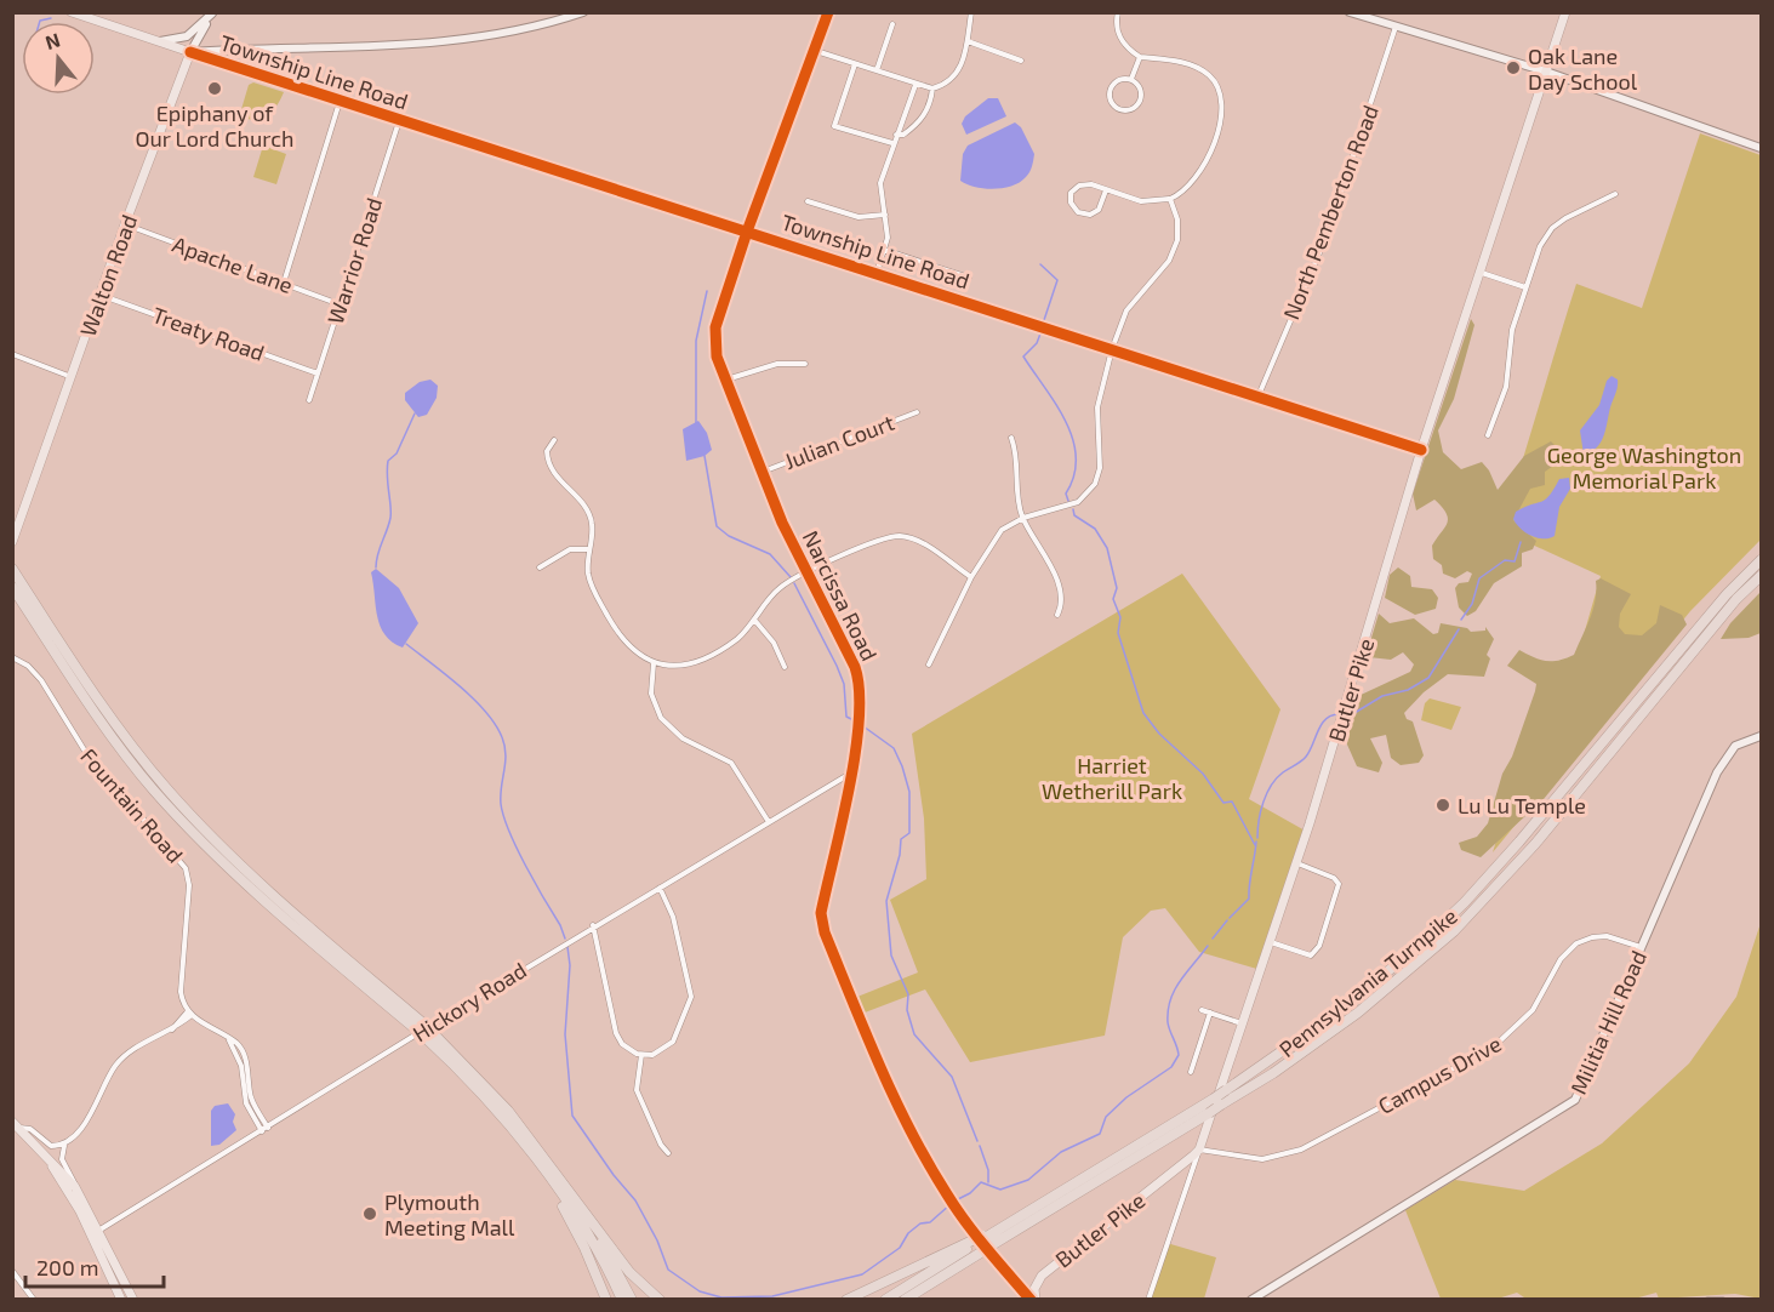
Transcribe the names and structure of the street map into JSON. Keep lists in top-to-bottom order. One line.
{"streets":{"highway":["Pennsylvania Turnpike"],"main road":["Township Line Road","Walton Road","Butler Pike"],"street":["North Pemberton Road","Warrior Road","Apache Lane","Treaty Road","Julian Court","Narcissa Road","Fountain Road","Hickory Road","Militia Hill Road","Campus Drive"]},"crossings":[["Township Line Road","North Pemberton Road"],["Township Line Road","Warrior Road"],["Township Line Road","Walton Road"],["Township Line Road","Narcissa Road"],["Township Line Road","Butler Pike"],["Warrior Road","Apache Lane"],["Warrior Road","Treaty Road"],["Apache Lane","Walton Road"],["Walton Road","Treaty Road"],["Julian Court","Narcissa Road"],["Narcissa Road","Hickory Road"],["Butler Pike","Campus Drive"],["Militia Hill Road","Campus Drive"]],"parks":["George Washington Memorial Park","Harriet Wetherill Park"],"places":["Oak Lane Day School","Epiphany of Our Lord Church","Lu Lu Temple","Plymouth Meeting Mall"],"scale_bar":"200 m","north":"top"}
